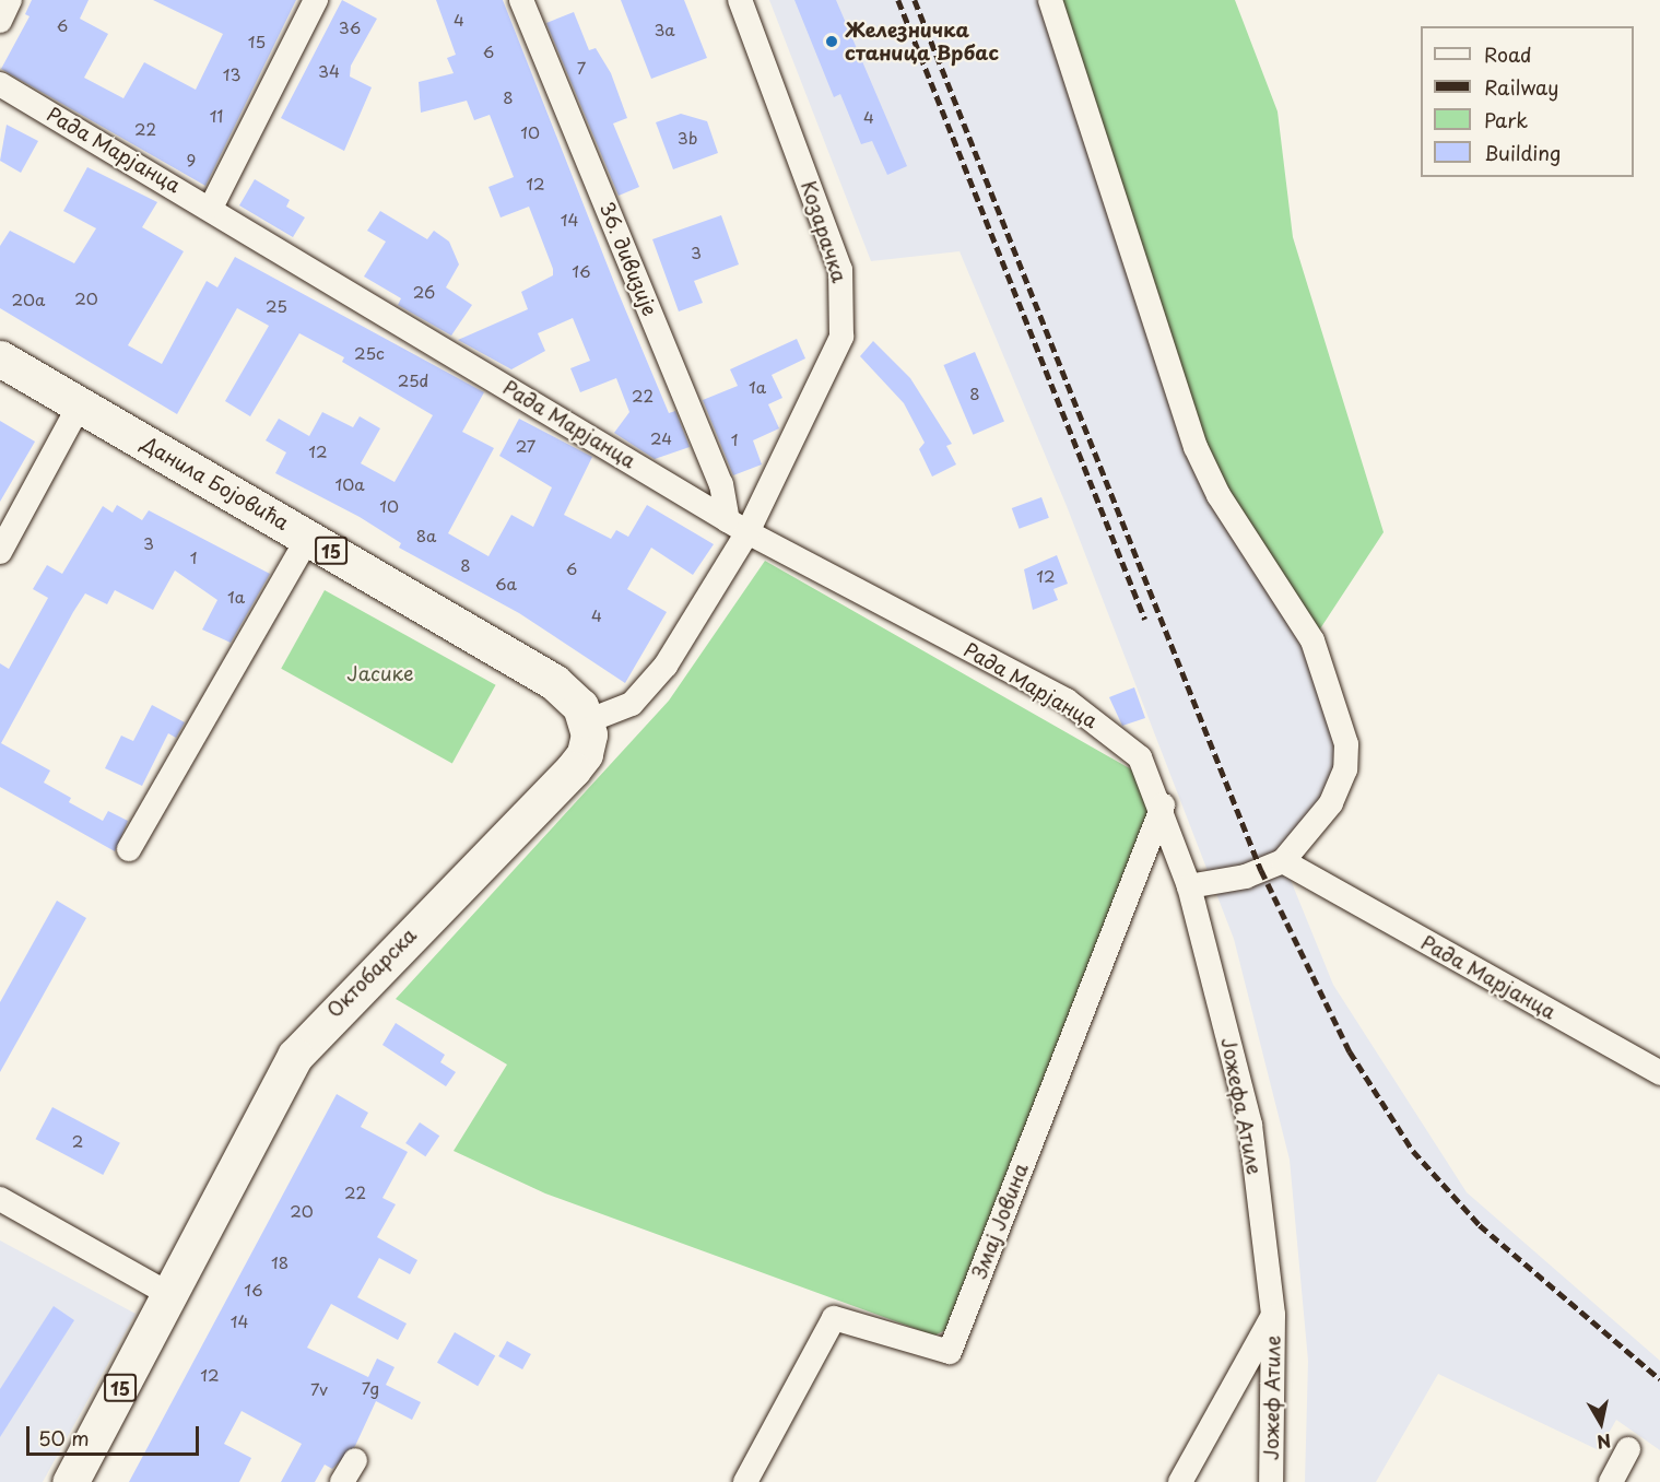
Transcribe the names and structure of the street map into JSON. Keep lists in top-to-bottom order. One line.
{"streets":{"main road":["Данила Бојовића","15","Октобарска"],"street":["Рада Марјанца","Козарачка","36. дивизије","Јожефа Атиле","Змај Јовина","Јожеф Атиле"]},"crossings":[["Рада Марјанца","Козарачка"],["Рада Марјанца","36. дивизије"],["Рада Марјанца","Јожефа Атиле"],["Козарачка","36. дивизије"],["Данила Бојовића","Октобарска"],["Јожефа Атиле","Змај Јовина"],["Јожефа Атиле","Јожеф Атиле"]],"parks":["Јасике"],"places":["Железничка станица Врбас"],"house_numbers":["4","6","36","3a","15","6","7","34","13","8","11","4","22","10","3b","9","12","14","3","16","26","20","20a","25","25c","25d","1a","8","22","24","1","27","12","10a","10","8a","3","1","8","6","12","6a","1a","4","2","22","20","18","16","14","12","7g","7v"],"legend":["Road","Railway","Park","Building"],"scale_bar":"50 m","north":"bottom"}
